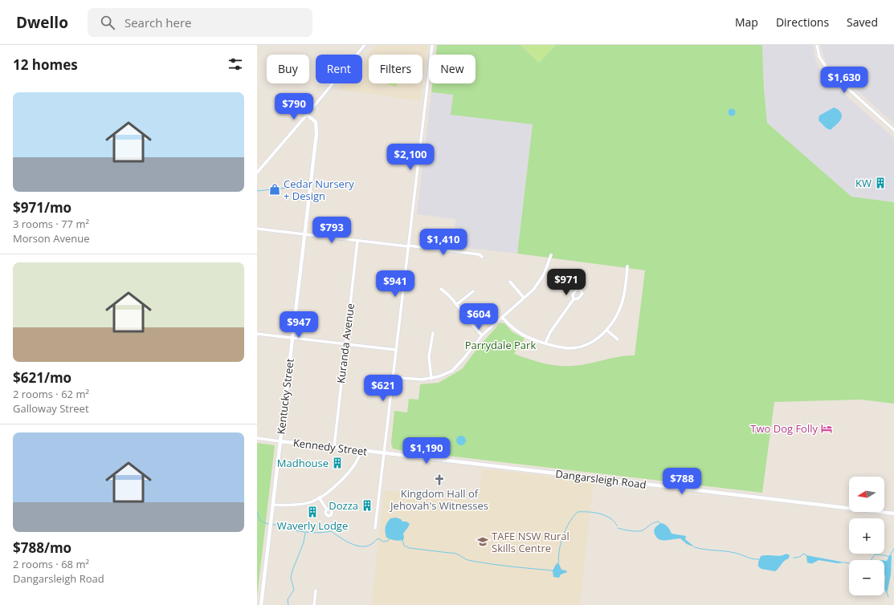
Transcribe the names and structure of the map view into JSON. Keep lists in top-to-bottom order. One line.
{"streets":{"street":["Kuranda Avenue","Kentucky Street","Kennedy Street","Dangarsleigh Road"]},"crossings":[["Kuranda Avenue","Kennedy Street"],["Kentucky Street","Kennedy Street"],["Kennedy Street","Dangarsleigh Road"]],"parks":["Parrydale Park"],"places":{"building":["KW","Madhouse","Dozza","Waverly Lodge"],"shop":["Cedar Nursery + Design"],"hotel":["Two Dog Folly"],"church":["Kingdom Hall of Jehovah's Witnesses"],"school or university":["TAFE NSW Rural Skills Centre"]},"north":"left","page":{"header":"Dwello","search":"Search here","nav":["Map","Directions","Saved"],"heading":"12 homes","chip":["Buy","Rent","Filters","New"],"price":["$1,630","$790","$2,100","$793","$1,410","$971","$941","$604","$947","$621","$1,190","$788"],"list":[{"name":"$971/mo","note":"3 rooms · 77 m² · Morson Avenue"},{"name":"$621/mo","note":"2 rooms · 62 m² · Galloway Street"},{"name":"$788/mo","note":"2 rooms · 68 m² · Dangarsleigh Road"}],"map_buttons":["+","−"]}}
